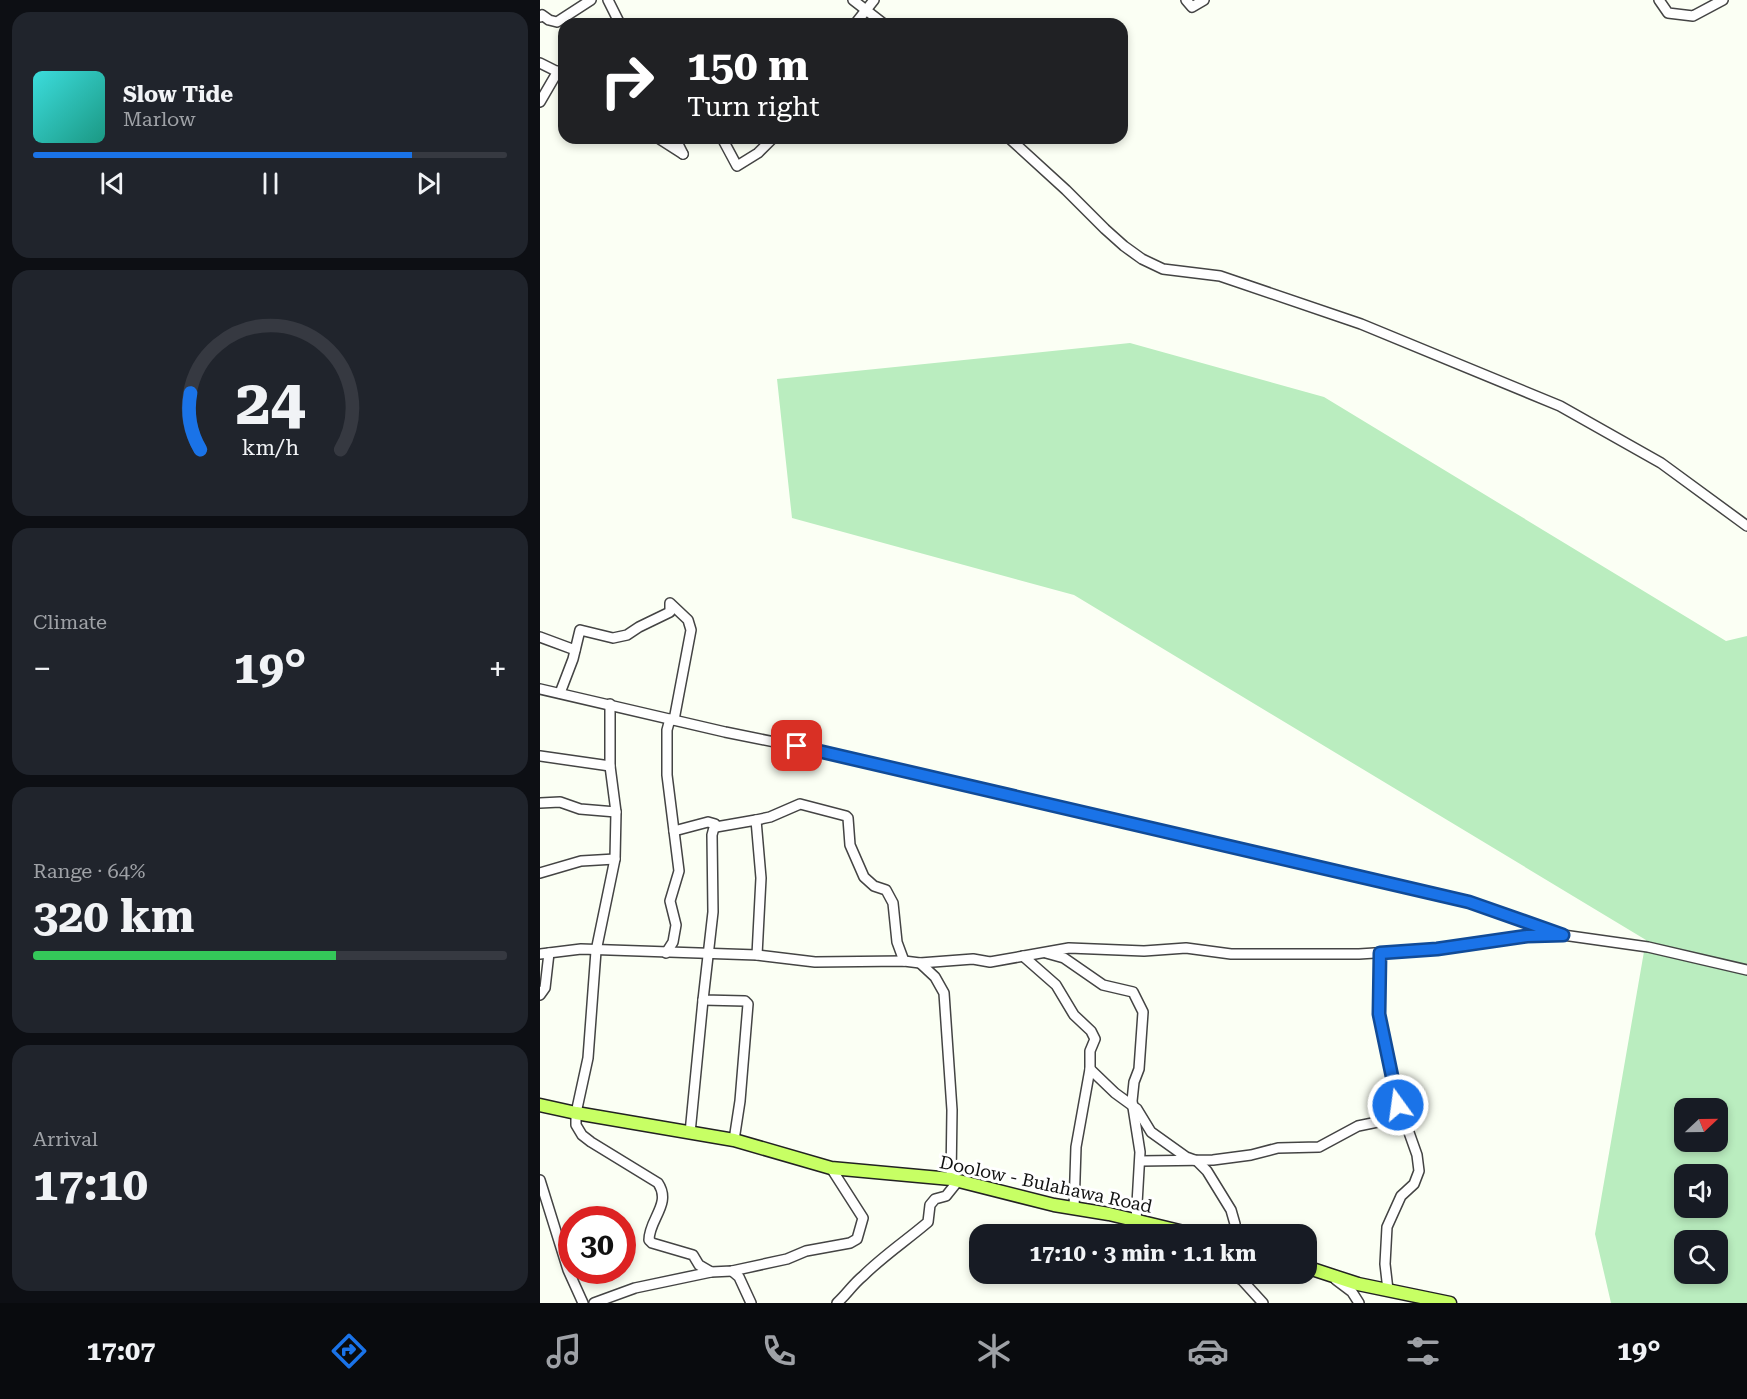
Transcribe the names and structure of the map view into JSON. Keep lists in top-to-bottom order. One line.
{"streets":{"main road":["Doolow - Bulahawa Road"]},"north":"right","page":{"turn":["150 m","Turn right"],"song":["Slow Tide","Marlow"],"tile":["Climate",["Range · 64%","320 km"],["Arrival","17:10"]],"heat":["−","19°","+"],"limit":"30","trip":"17:10 · 3 min · 1.1 km","tabs":["17:07","19°"],"gauge":["24","km/h"]}}
